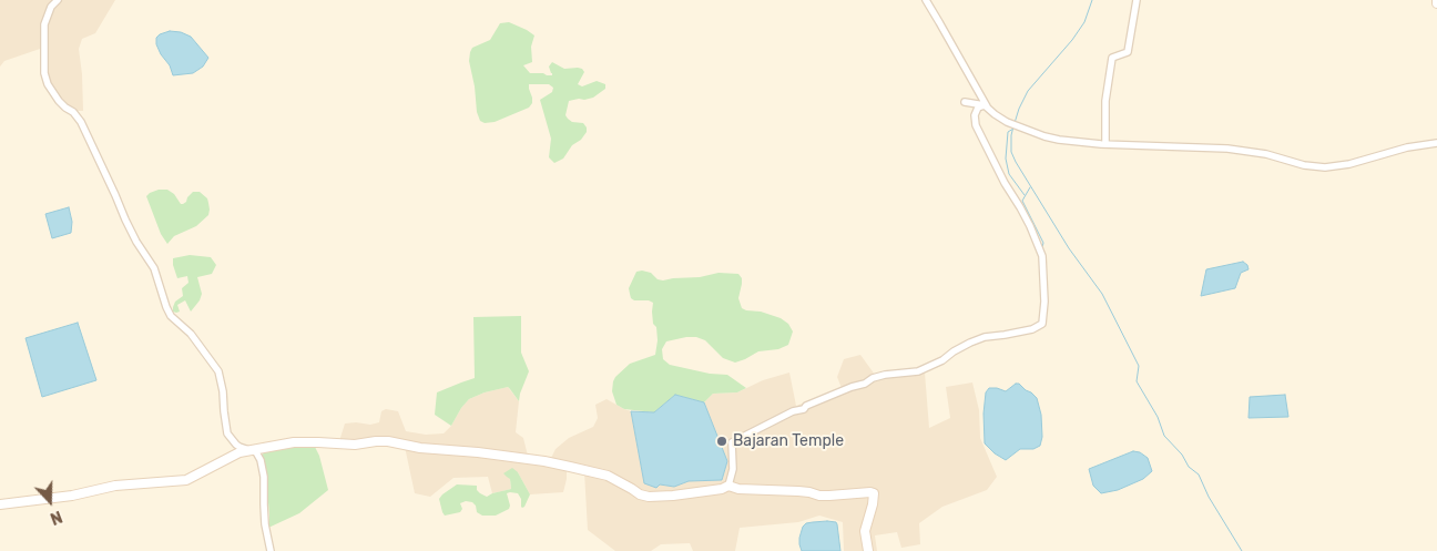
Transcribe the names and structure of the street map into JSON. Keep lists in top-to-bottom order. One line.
{"places":["Bajaran Temple"],"north":"bottom"}
